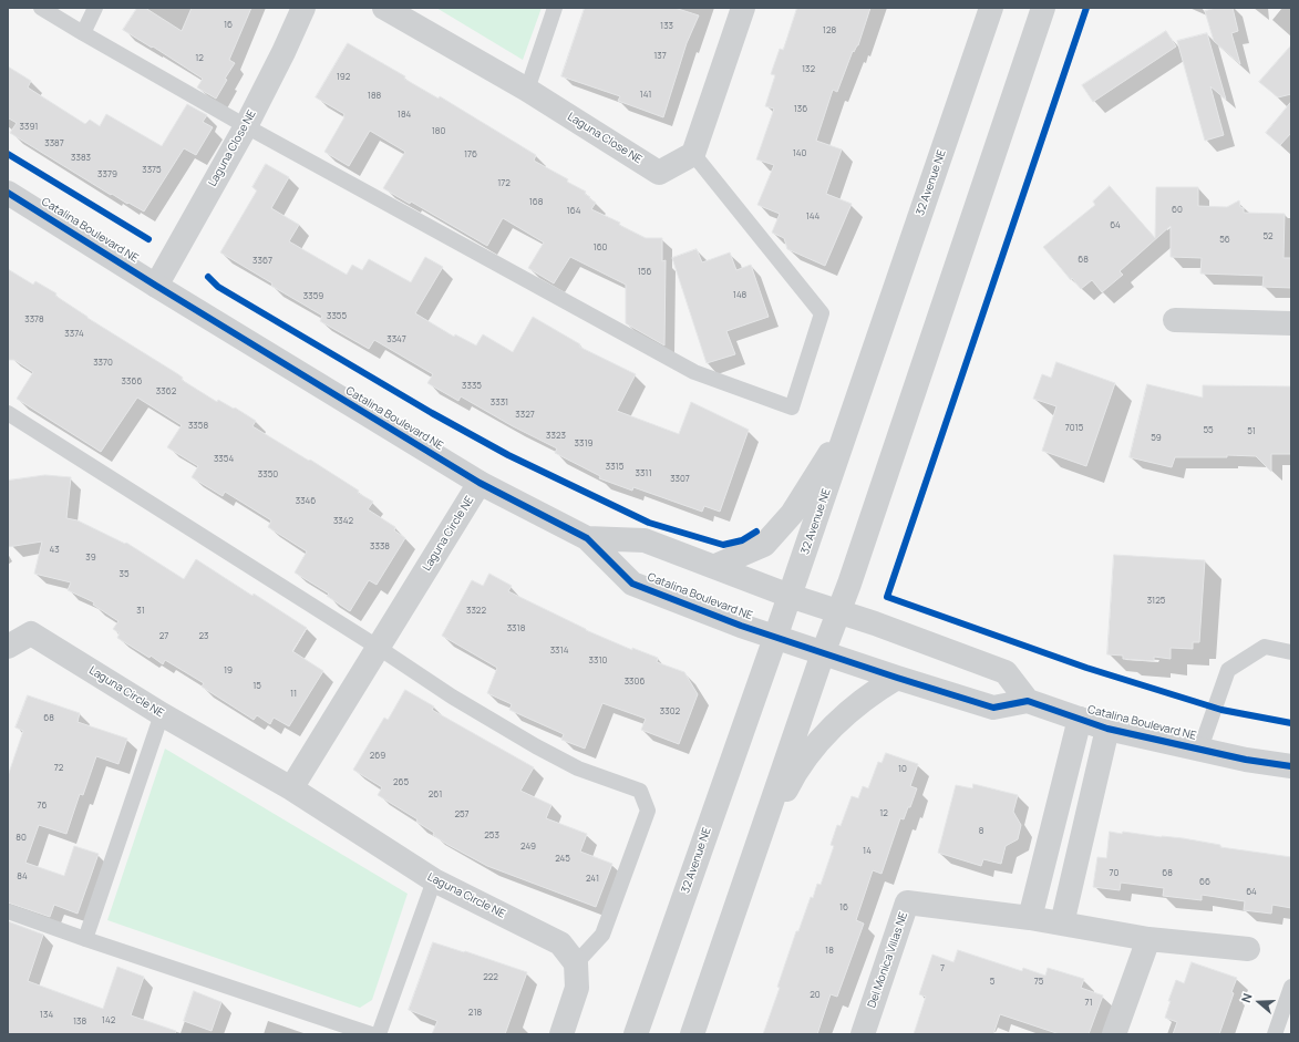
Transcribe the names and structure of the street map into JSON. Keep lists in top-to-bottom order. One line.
{"streets":{"street":["Laguna Close NE","32 Avenue NE","Catalina Boulevard NE","Laguna Circle NE","Del Monica Villas NE"]},"crossings":[["Laguna Close NE","Catalina Boulevard NE"],["32 Avenue NE","Catalina Boulevard NE"],["Catalina Boulevard NE","Laguna Circle NE"]],"house_numbers":["16","133","128","137","12","132","192","141","188","136","184","3391","180","3387","140","176","3383","3375","3379","172","168","60","164","144","64","52","56","160","68","3367","156","148","3359","3355","3378","3374","3347","3370","3366","3335","3362","3331","3327","3358","7015","55","51","3323","59","3319","3354","3315","3311","3350","3307","3346","3342","3338","43","39","35","3125","31","3322","3318","27","23","3314","3310","19","3306","15","11","3302","68","269","72","10","265","261","76","12","257","8","253","80","249","14","245","70","68","84","241","66","64","16","18","7","222","5","75","20","71","218","134","142","138"],"north":"left"}
